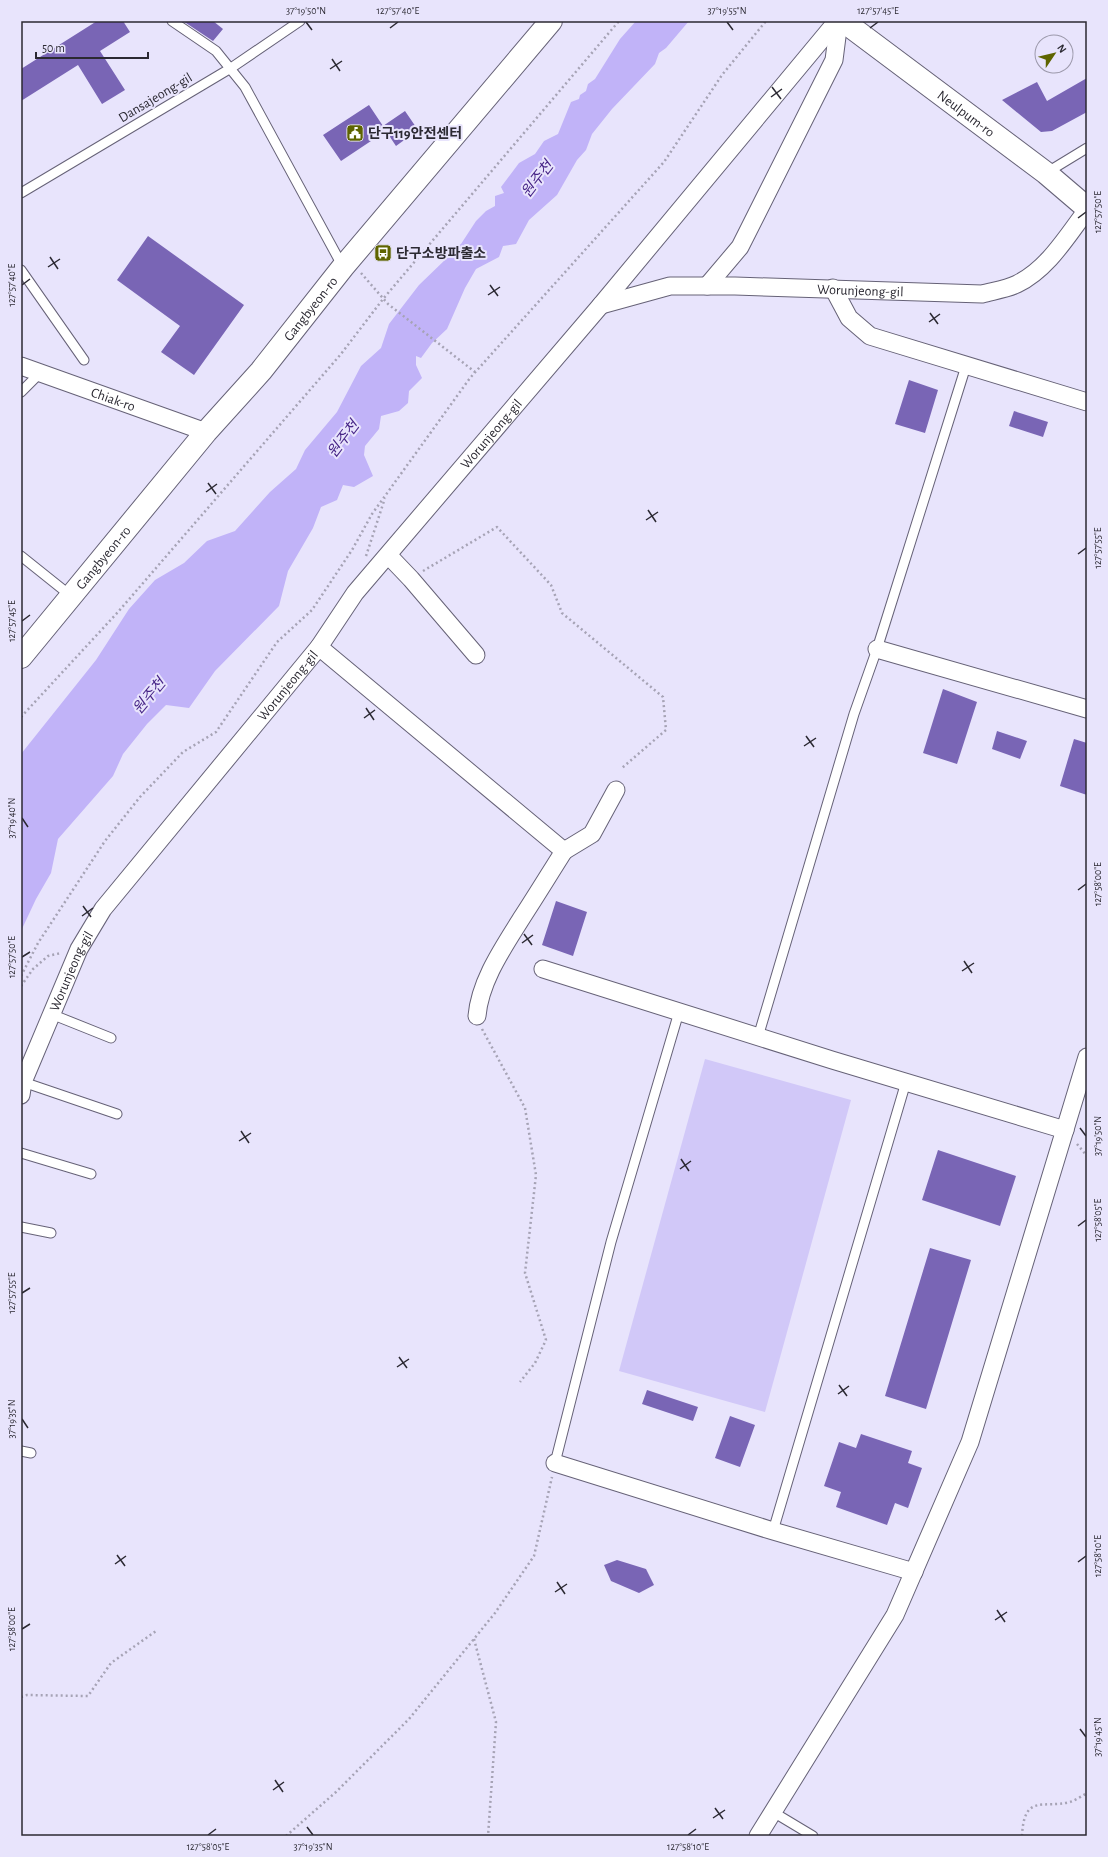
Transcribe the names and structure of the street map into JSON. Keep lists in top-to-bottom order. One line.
{"streets":{"street":["Neulpum-ro","Worunjeong-gil","Gangbyeon-ro","Chiak-ro"],"lane":["Dansajeong-gil"]},"crossings":[["Neulpum-ro","Worunjeong-gil"],["Gangbyeon-ro","Chiak-ro"]],"water":["원주천"],"places":{"public building":["단구119안전센터"],"bus stop":["단구소방파출소"]},"scale_bar":"50 m","north":"top right","coordinates":["37°19'50\"N","127°57'40\"E","37°19'55\"N","127°57'45\"E","127°57'50\"E","127°57'55\"E","37°19'40\"N","127°58'00\"E","127°58'05\"E","37°19'35\"N","127°58'10\"E","37°19'45\"N"]}
